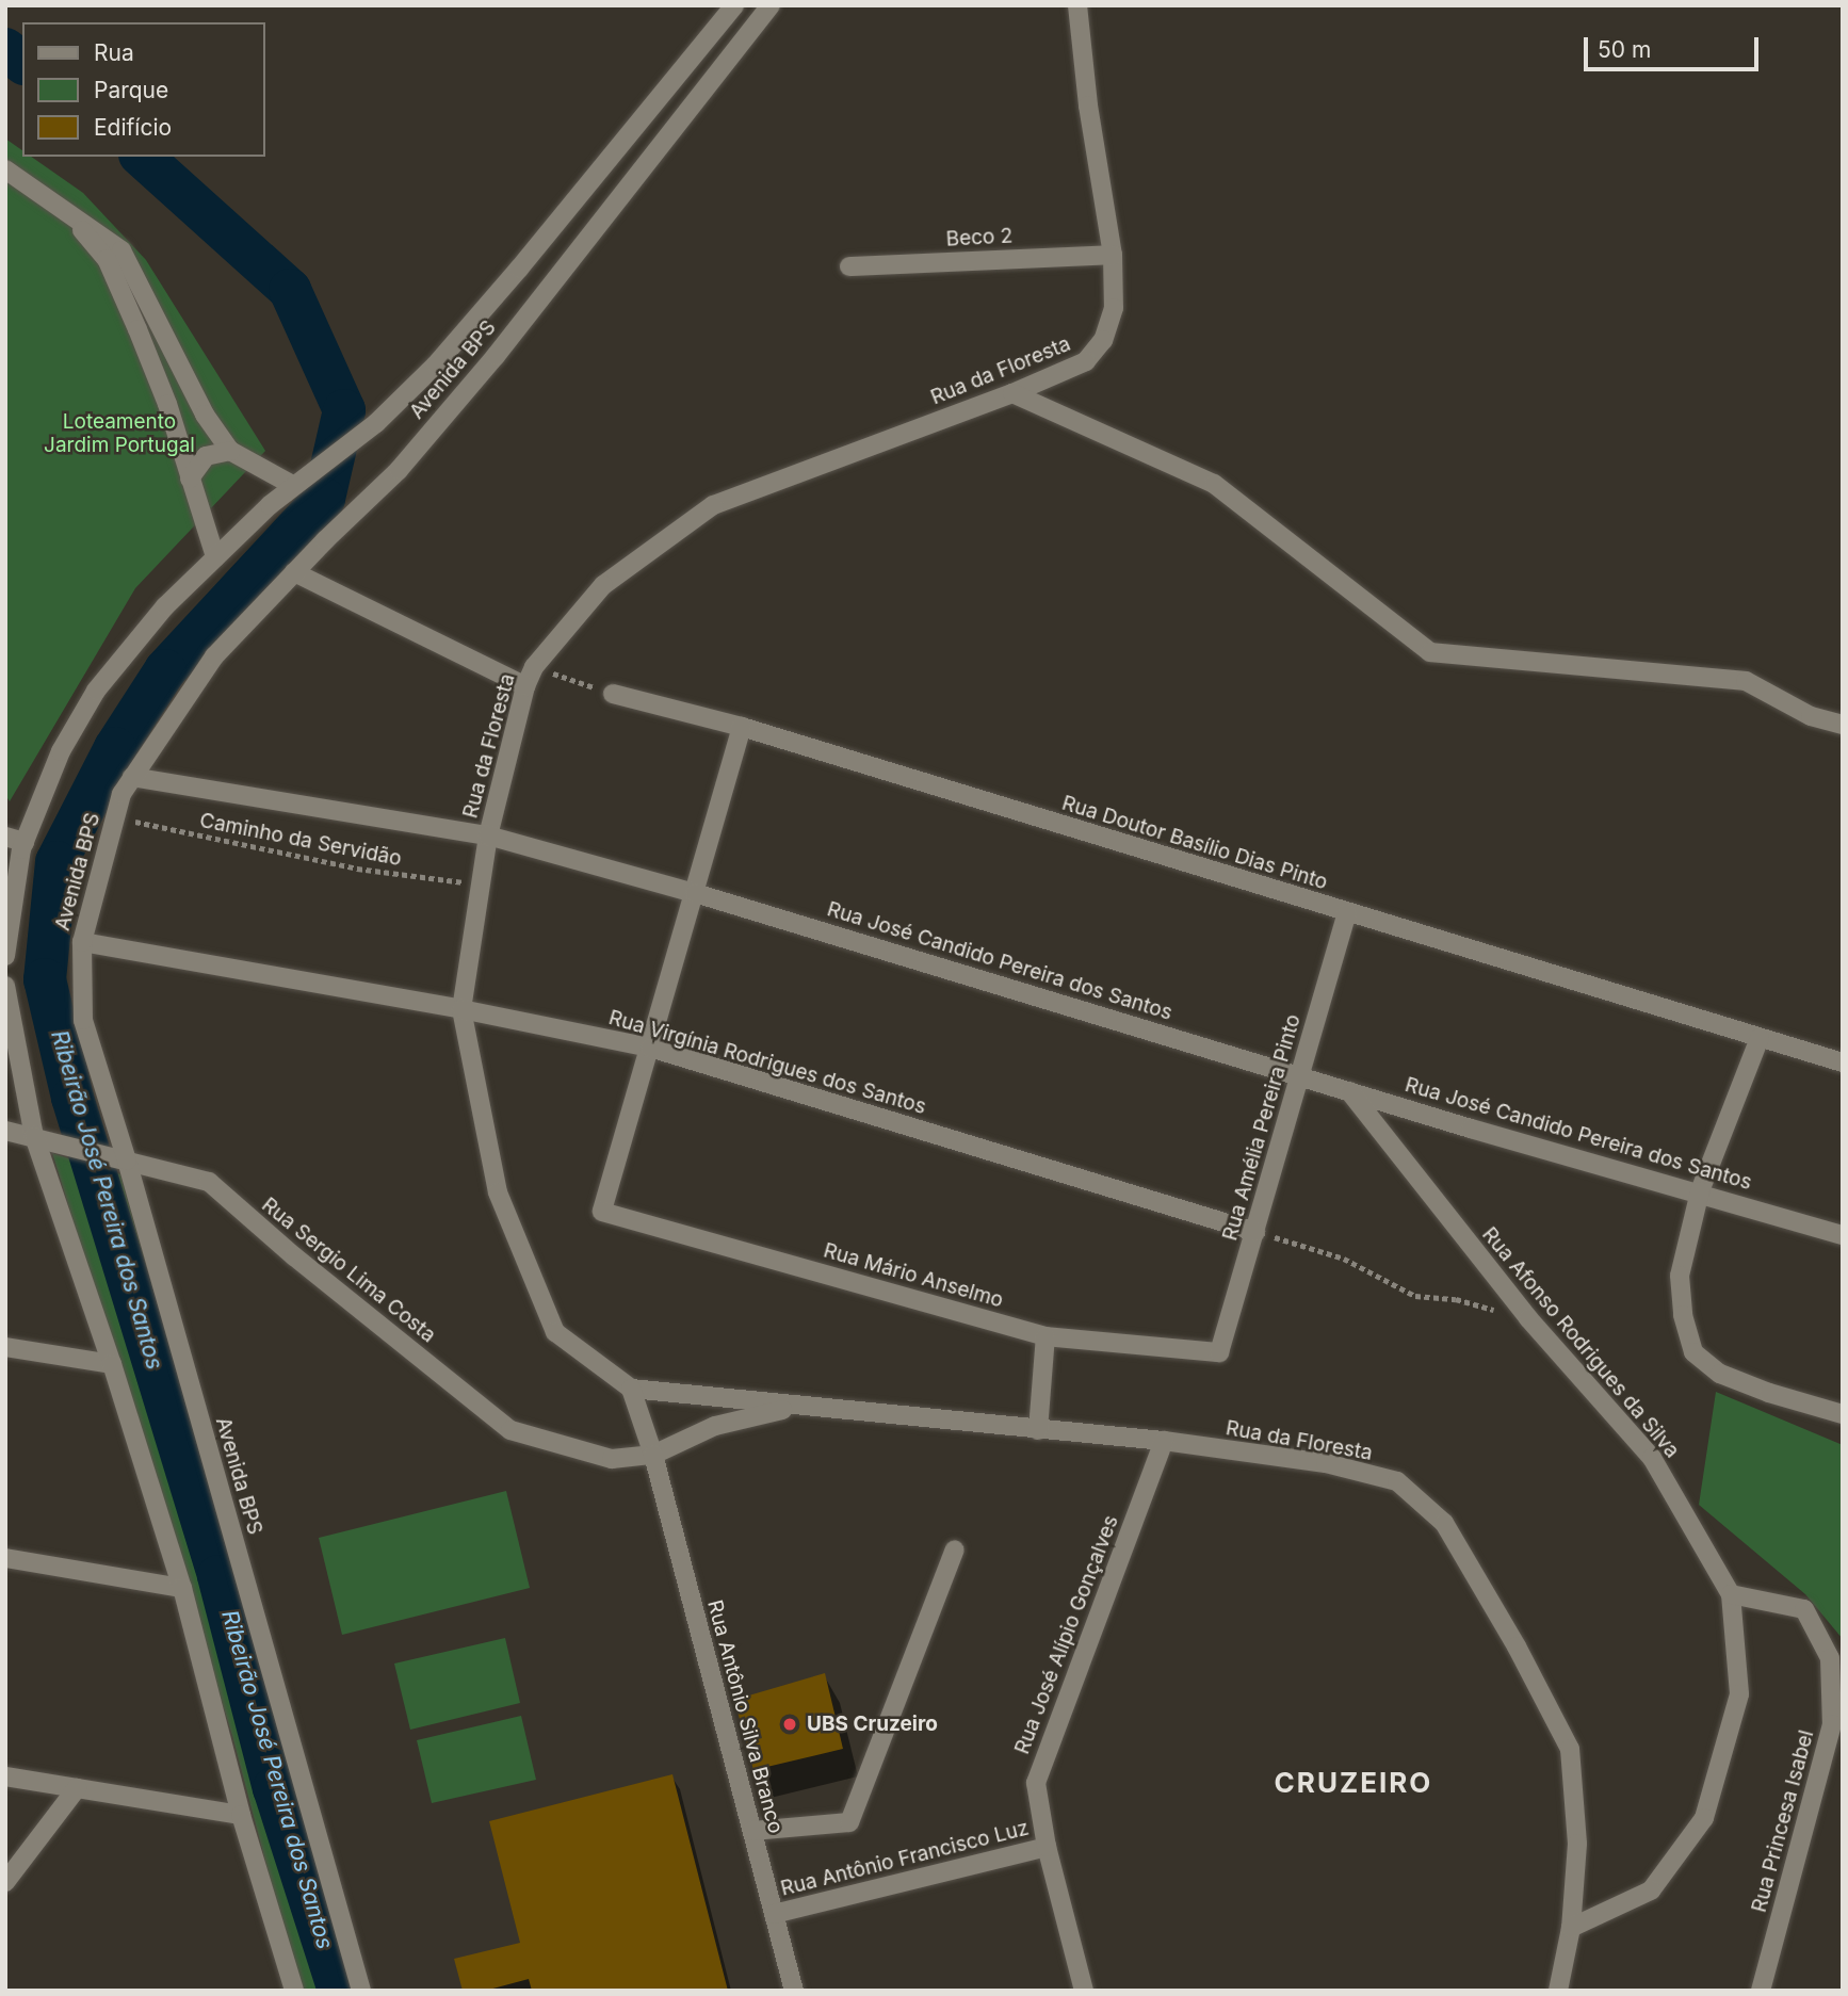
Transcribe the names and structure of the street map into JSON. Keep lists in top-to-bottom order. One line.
{"streets":{"street":["Beco 2","Avenida BPS","Rua da Floresta","Rua Doutor Basílio Dias Pinto","Rua José Candido Pereira dos Santos","Rua Virgínia Rodrigues dos Santos","Rua Amélia Pereira Pinto","Rua Sergio Lima Costa","Rua Mário Anselmo","Rua Afonso Rodrigues da Silva","Rua José Alípio Gonçalves","Rua Antônio Silva Branco","Rua Princesa Isabel","Rua Antônio Francisco Luz"],"path":["Caminho da Servidão"]},"crossings":[["Beco 2","Rua da Floresta"],["Avenida BPS","Caminho da Servidão"],["Avenida BPS","Rua José Candido Pereira dos Santos"],["Avenida BPS","Rua Virgínia Rodrigues dos Santos"],["Avenida BPS","Rua Sergio Lima Costa"],["Rua da Floresta","Caminho da Servidão"],["Rua da Floresta","Rua José Candido Pereira dos Santos"],["Rua da Floresta","Rua Virgínia Rodrigues dos Santos"],["Rua da Floresta","Rua Sergio Lima Costa"],["Rua da Floresta","Rua Afonso Rodrigues da Silva"],["Rua da Floresta","Rua José Alípio Gonçalves"],["Rua Doutor Basílio Dias Pinto","Rua Amélia Pereira Pinto"],["Rua José Candido Pereira dos Santos","Rua Amélia Pereira Pinto"],["Rua José Candido Pereira dos Santos","Rua Afonso Rodrigues da Silva"],["Rua Virgínia Rodrigues dos Santos","Rua Amélia Pereira Pinto"],["Rua Virgínia Rodrigues dos Santos","Rua Mário Anselmo"],["Rua Amélia Pereira Pinto","Rua Mário Anselmo"],["Rua Sergio Lima Costa","Rua Antônio Silva Branco"],["Rua Afonso Rodrigues da Silva","Rua Princesa Isabel"],["Rua José Alípio Gonçalves","Rua Antônio Francisco Luz"],["Rua Antônio Silva Branco","Rua Antônio Francisco Luz"]],"districts":["CRUZEIRO"],"water":["Ribeirão José Pereira dos Santos"],"parks":["Loteamento Jardim Portugal"],"places":["UBS Cruzeiro"],"legend":["Rua","Parque","Edifício"],"scale_bar":"50 m"}
